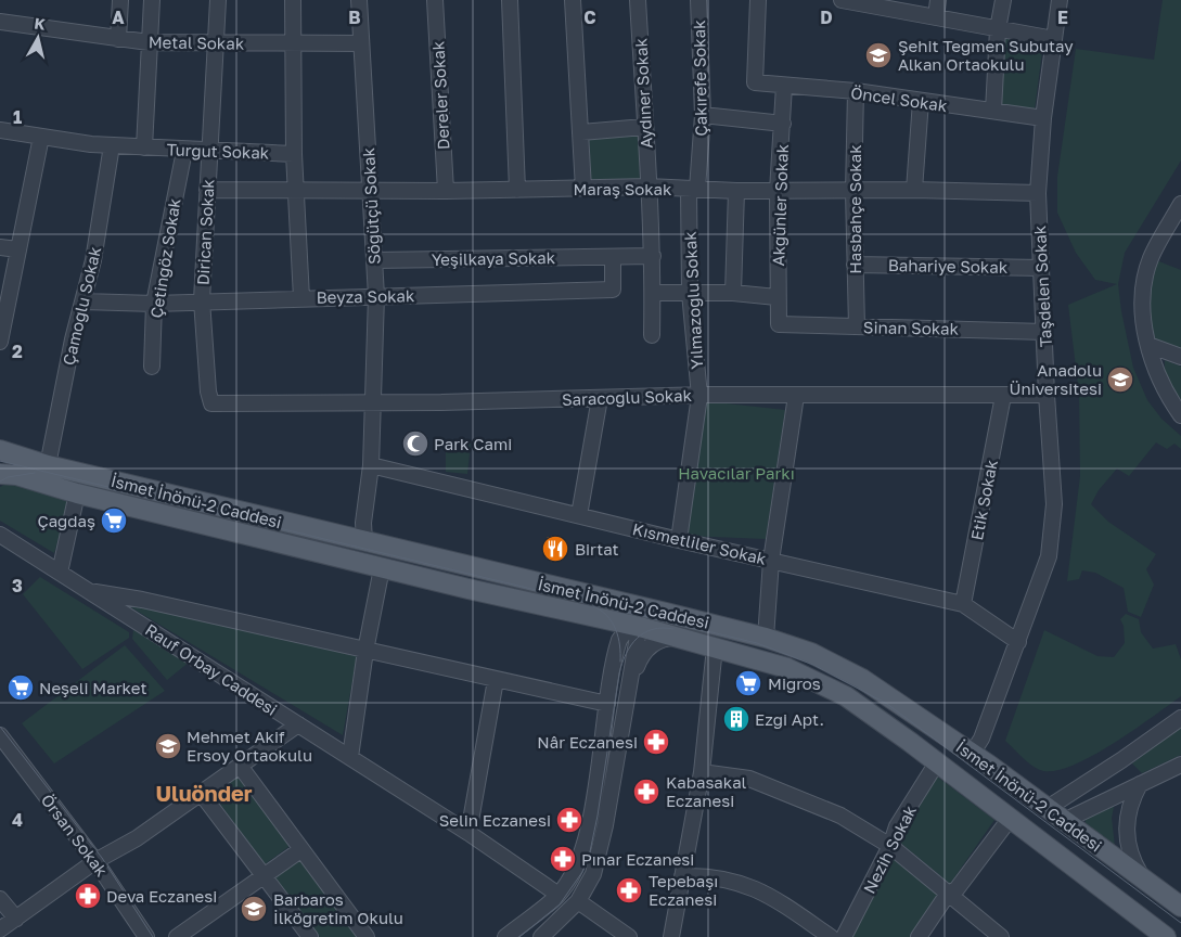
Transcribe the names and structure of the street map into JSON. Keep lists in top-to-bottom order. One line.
{"streets":{"main road":["İsmet İnönü-2 Caddesi"],"street":["Metal Sokak","Çakırefe Sokak","Aydıner Sokak","Dereler Sokak","Öncel Sokak","Turgut Sokak","Maraş Sokak","Akgünler Sokak","Söğütçü Sokak","Hasbahçe Sokak","Dirican Sokak","Çetingöz Sokak","Yeşilkaya Sokak","Bahariye Sokak","Taşdelen Sokak","Beyza Sokak","Yılmazoğlu Sokak","Çamoğlu Sokak","Sinan Sokak","Saracoğlu Sokak","Etik Sokak","Kısmetliler Sokak","Rauf Orbay Caddesi","Örsan Sokak","Nezih Sokak"]},"crossings":[["Metal Sokak","Söğütçü Sokak"],["Metal Sokak","Dirican Sokak"],["Çakırefe Sokak","Maraş Sokak"],["Çakırefe Sokak","Yılmazoğlu Sokak"],["Aydıner Sokak","Maraş Sokak"],["Aydıner Sokak","Yeşilkaya Sokak"],["Dereler Sokak","Maraş Sokak"],["Öncel Sokak","Akgünler Sokak"],["Öncel Sokak","Hasbahçe Sokak"],["Öncel Sokak","Taşdelen Sokak"],["Turgut Sokak","Maraş Sokak"],["Turgut Sokak","Dirican Sokak"],["Turgut Sokak","Çetingöz Sokak"],["Turgut Sokak","Beyza Sokak"],["Turgut Sokak","Çamoğlu Sokak"],["Maraş Sokak","Akgünler Sokak"],["Maraş Sokak","Söğütçü Sokak"],["Maraş Sokak","Hasbahçe Sokak"],["Maraş Sokak","Dirican Sokak"],["Maraş Sokak","Taşdelen Sokak"],["Maraş Sokak","Yılmazoğlu Sokak"],["Akgünler Sokak","Sinan Sokak"],["Söğütçü Sokak","Yeşilkaya Sokak"],["Söğütçü Sokak","Beyza Sokak"],["Söğütçü Sokak","Saracoğlu Sokak"],["Söğütçü Sokak","İsmet İnönü-2 Caddesi"],["Söğütçü Sokak","Kısmetliler Sokak"],["Hasbahçe Sokak","Bahariye Sokak"],["Hasbahçe Sokak","Sinan Sokak"],["Dirican Sokak","Beyza Sokak"],["Dirican Sokak","Saracoğlu Sokak"],["Çetingöz Sokak","Beyza Sokak"],["Yeşilkaya Sokak","Beyza Sokak"],["Bahariye Sokak","Taşdelen Sokak"],["Taşdelen Sokak","Sinan Sokak"],["Taşdelen Sokak","Saracoğlu Sokak"],["Taşdelen Sokak","İsmet İnönü-2 Caddesi"],["Taşdelen Sokak","Kısmetliler Sokak"],["Beyza Sokak","Çamoğlu Sokak"],["Yılmazoğlu Sokak","Saracoğlu Sokak"],["Yılmazoğlu Sokak","Kısmetliler Sokak"],["Çamoğlu Sokak","İsmet İnönü-2 Caddesi"],["Saracoğlu Sokak","Etik Sokak"],["Etik Sokak","Kısmetliler Sokak"],["İsmet İnönü-2 Caddesi","Nezih Sokak"]],"districts":["Uluönder"],"parks":["Havacılar Parkı"],"places":{"school or university":["Şehit Teğmen Subutay Alkan Ortaokulu","Anadolu Üniversitesi","Mehmet Akif Ersoy Ortaokulu","Barbaros İlköğretim Okulu"],"mosque":["Park Cami"],"supermarket":["Çağdaş","Migros","Neşeli Market"],"restaurant":["Birtat"],"building":["Ezgi Apt."],"pharmacy":["Nâr Eczanesi","Kabasakal Eczanesi","Selin Eczanesi","Pınar Eczanesi","Tepebaşı Eczanesi","Deva Eczanesi"]},"north":"top","grid":{"columns":["A","B","C","D","E"],"rows":["1","2","3","4"]}}
